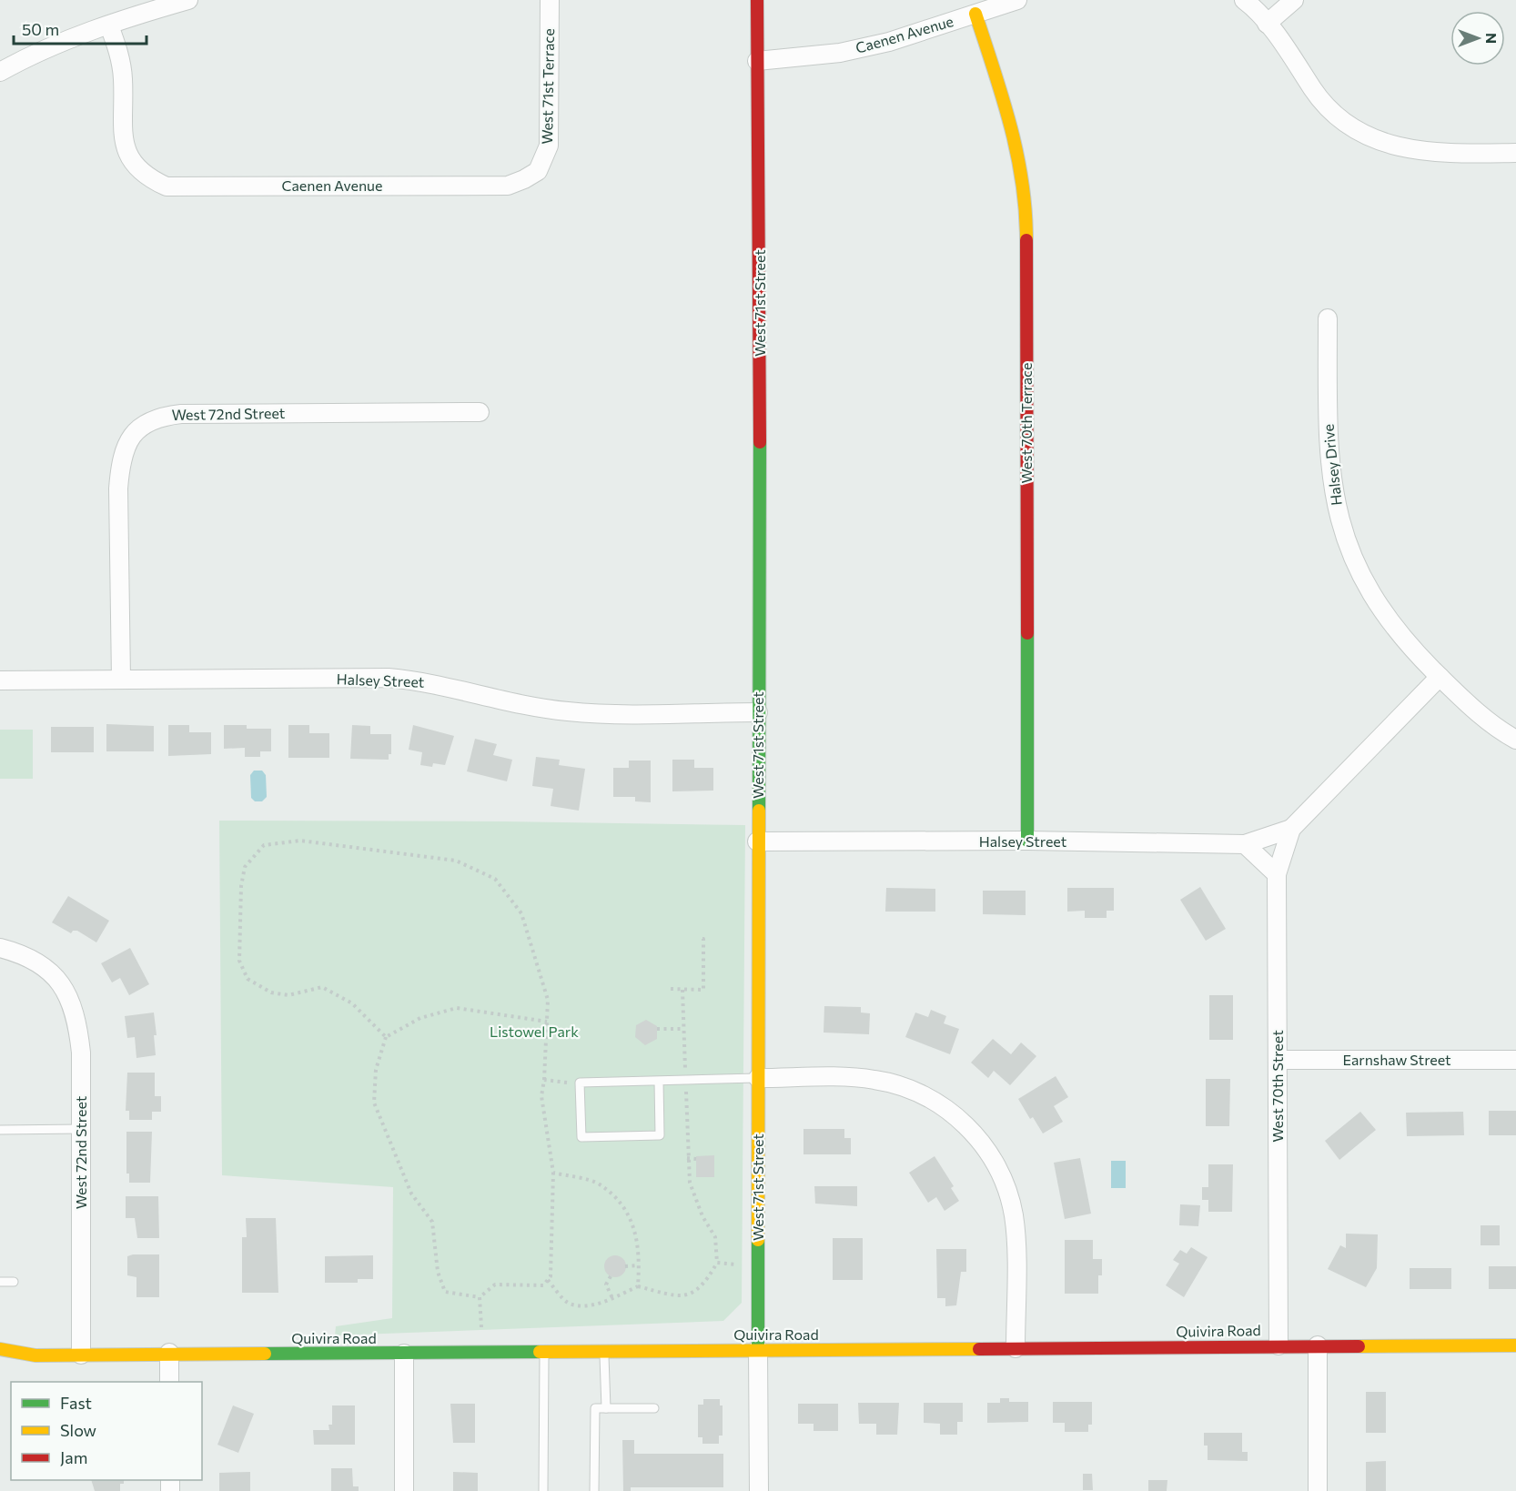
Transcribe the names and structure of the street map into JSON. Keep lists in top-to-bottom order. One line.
{"streets":{"street":["Caenen Avenue","West 71st Terrace","West 71st Street","West 72nd Street","West 70th Terrace","Halsey Drive","Halsey Street","Earnshaw Street","West 70th Street","Quivira Road"]},"crossings":[["Caenen Avenue","West 71st Terrace"],["Caenen Avenue","West 71st Street"],["Caenen Avenue","West 70th Terrace"],["West 71st Street","Halsey Street"],["West 71st Street","Quivira Road"],["West 72nd Street","Halsey Street"],["West 72nd Street","Quivira Road"],["West 70th Terrace","Halsey Street"],["Halsey Drive","West 70th Street"],["Halsey Street","West 70th Street"],["Earnshaw Street","West 70th Street"],["West 70th Street","Quivira Road"]],"parks":["Listowel Park"],"legend":["Fast","Slow","Jam"],"scale_bar":"50 m","north":"right"}
